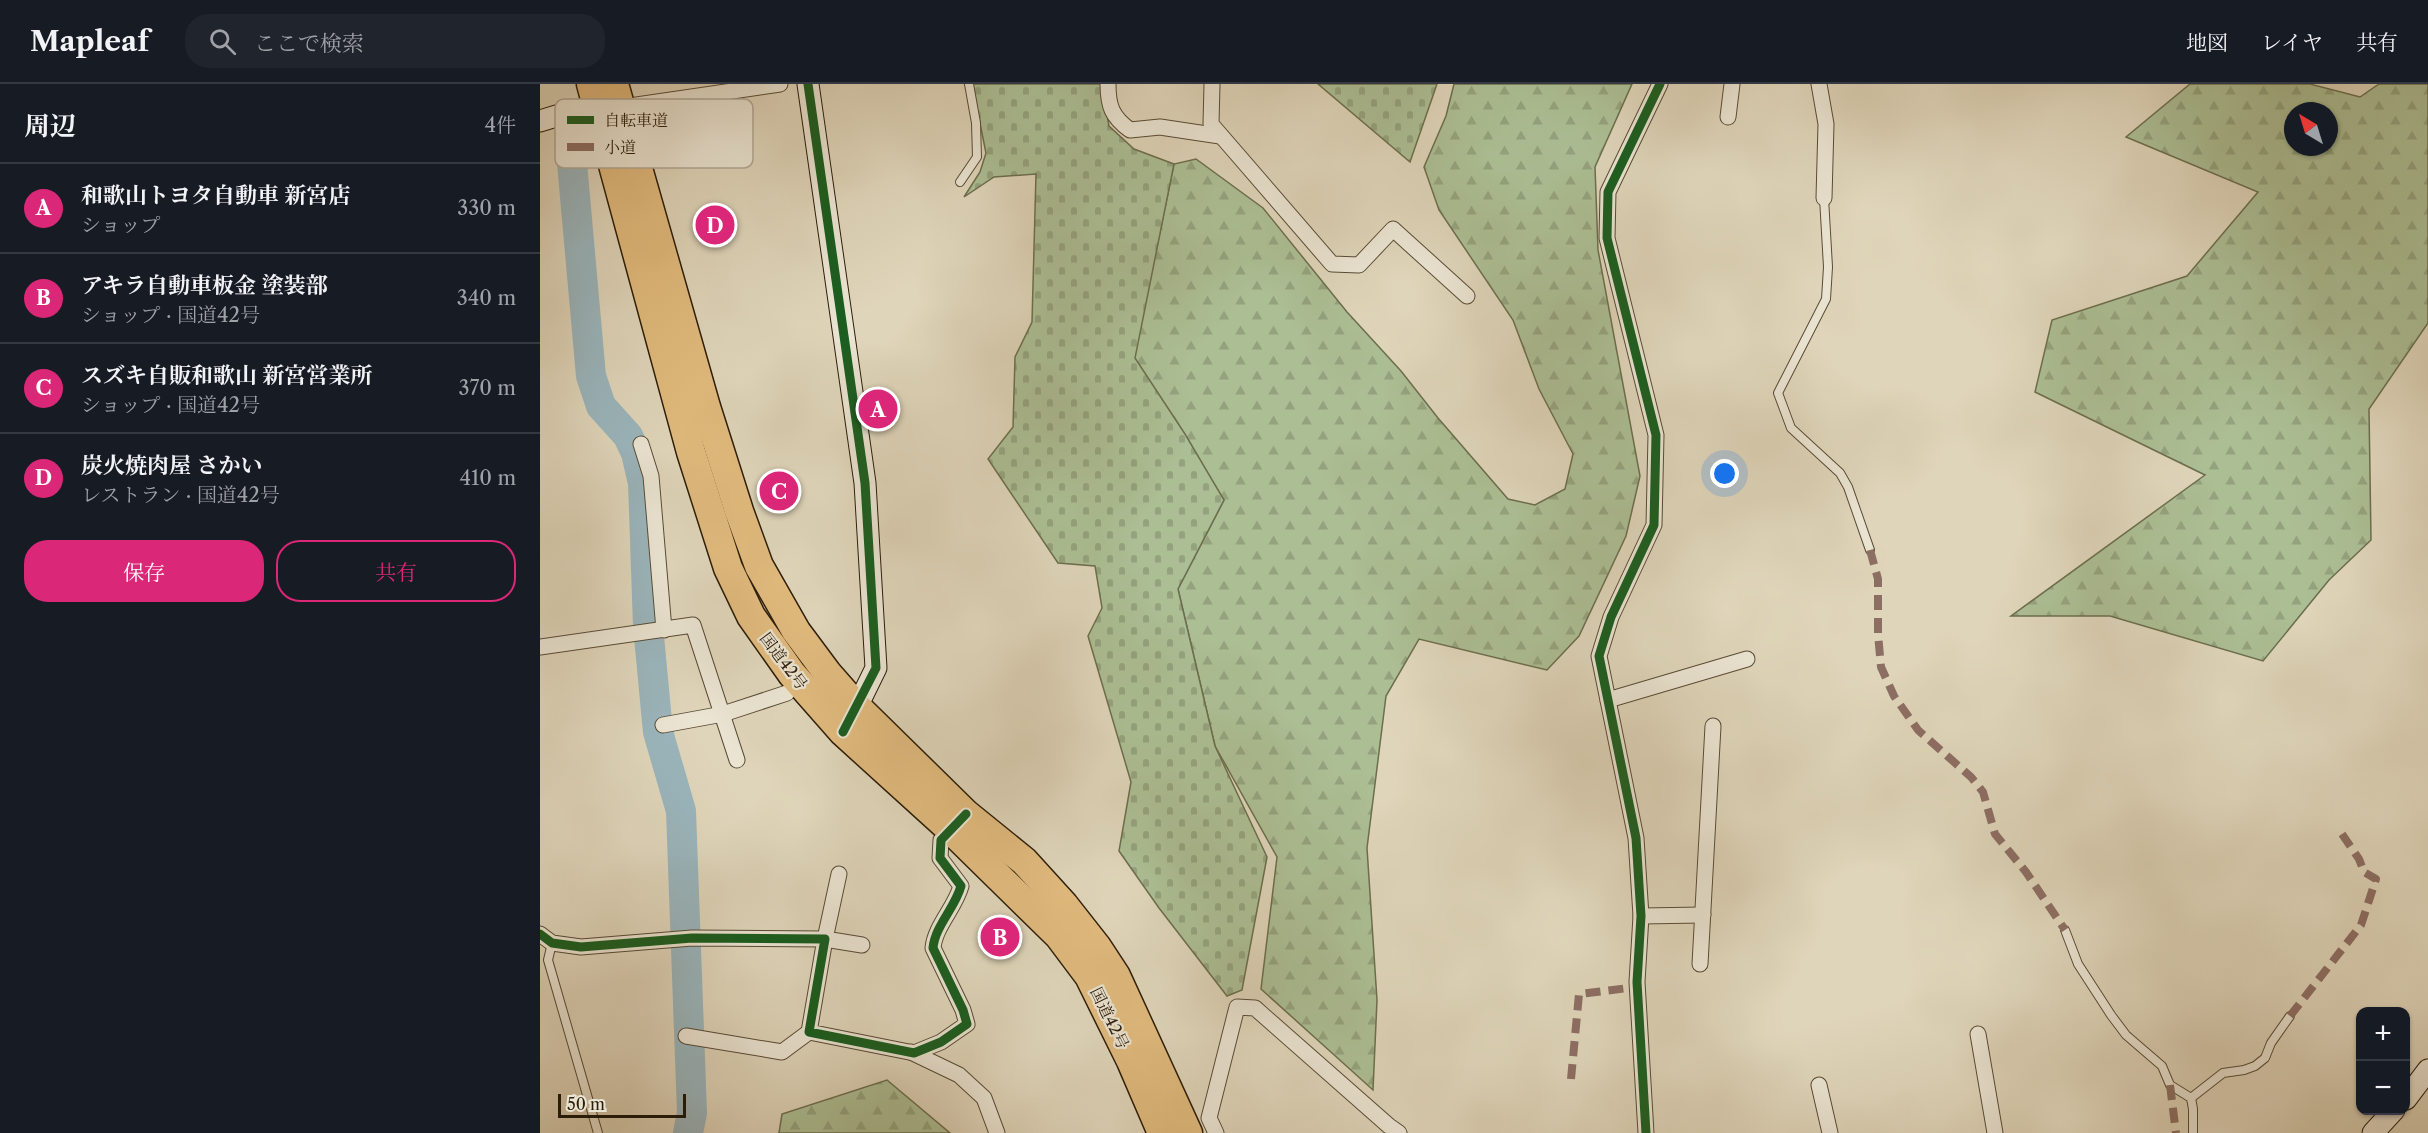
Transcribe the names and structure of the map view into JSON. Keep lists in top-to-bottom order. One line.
{"streets":{"highway":["国道42号"]},"legend":["自転車道","小道"],"scale_bar":"50 m","north":"top left","page":{"header":"Mapleaf","search":"ここで検索","nav":["地図","レイヤ","共有"],"heading":["周辺","4件"],"list":[{"mark":"A","name":"和歌山トヨタ自動車 新宮店","note":"ショップ","value":"330 m"},{"mark":"B","name":"アキラ自動車板金 塗装部","note":"ショップ · 国道42号","value":"340 m"},{"mark":"C","name":"スズキ自販和歌山 新宮営業所","note":"ショップ · 国道42号","value":"370 m"},{"mark":"D","name":"炭火焼肉屋 さかい","note":"レストラン · 国道42号","value":"410 m"}],"pins":["D","A","C","B"],"buttons":["保存","共有"],"map_buttons":["+","−"],"scale":"50 m"}}
